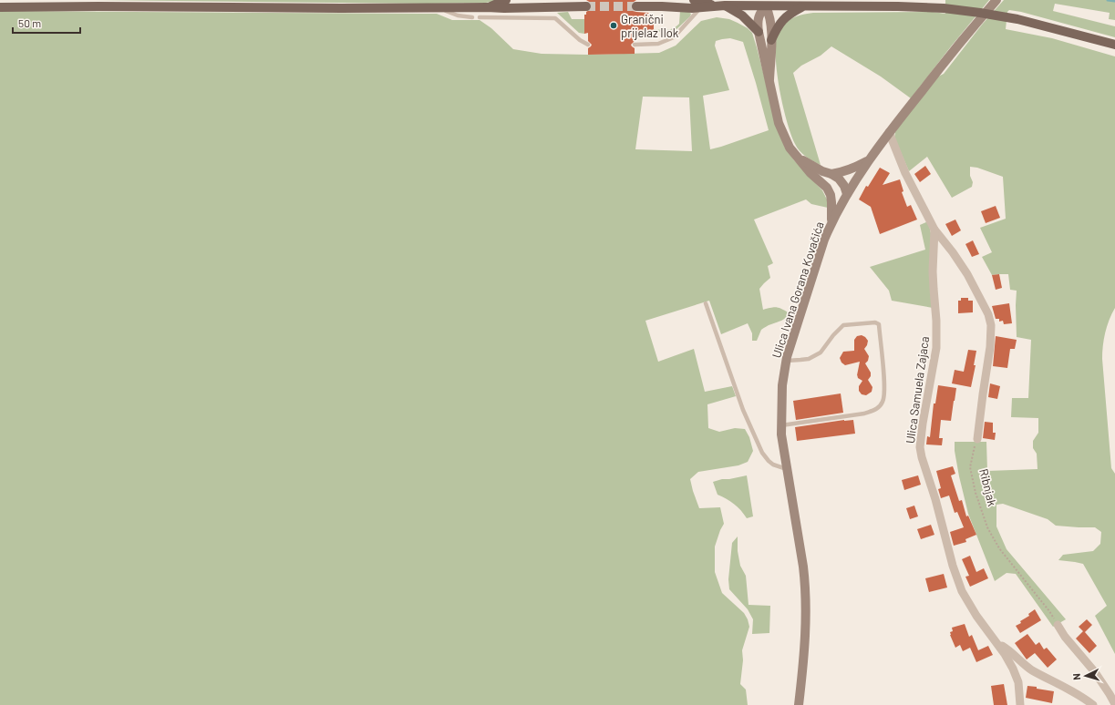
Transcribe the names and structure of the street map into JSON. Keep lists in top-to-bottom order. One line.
{"streets":{"main road":["Ulica Ivana Gorana Kovačića"],"street":["Ulica Samuela Zajaca"],"path":["Ribnjak"]},"crossings":[["Ulica Ivana Gorana Kovačića","Ulica Samuela Zajaca"]],"places":["Granični prijelaz Ilok"],"scale_bar":"50 m","north":"left"}
